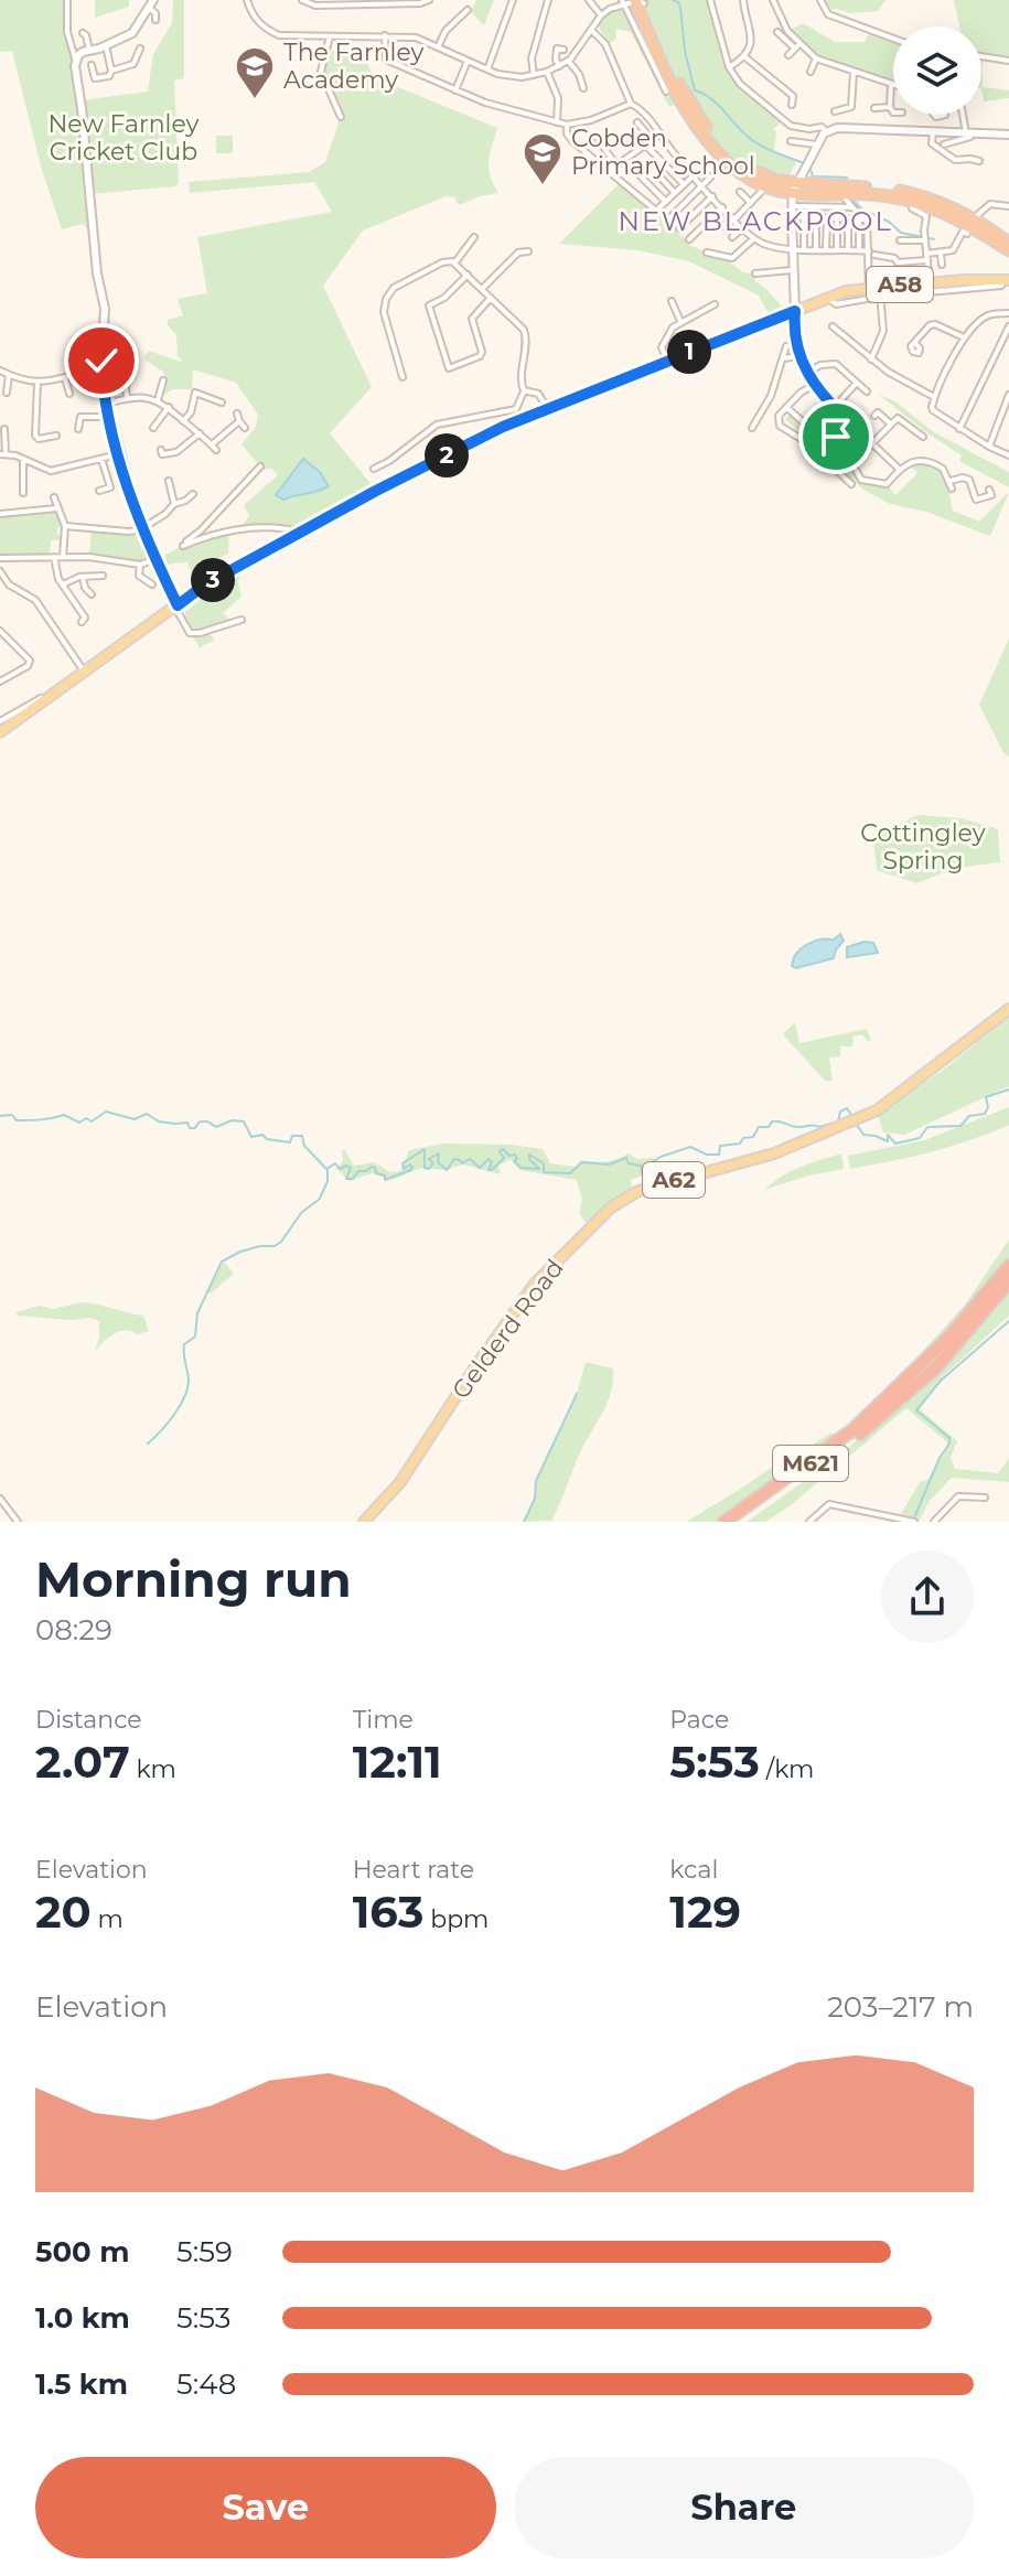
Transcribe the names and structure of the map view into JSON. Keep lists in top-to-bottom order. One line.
{"streets":{"highway":["M621"],"main road":["A58","A62","Gelderd Road"]},"districts":["NEW BLACKPOOL"],"parks":["New Farnley Cricket Club","Cottingley Spring"],"places":{"school or university":["The Farnley Academy","Cobden Primary School"]},"page":{"pins":["1","2","3"],"heading":["Morning run","08:29"],"stats":[["Distance","2.07 km"],["Time","12:11"],["Pace","5:53 /km"],["Elevation","20 m"],["Heart rate","163 bpm"],["kcal","129"]],"chart":["Elevation","203–217 m"],"list":[{"name":"500 m","note":"5:59"},{"name":"1.0 km","note":"5:53"},{"name":"1.5 km","note":"5:48"}],"buttons":["Save","Share"]}}
